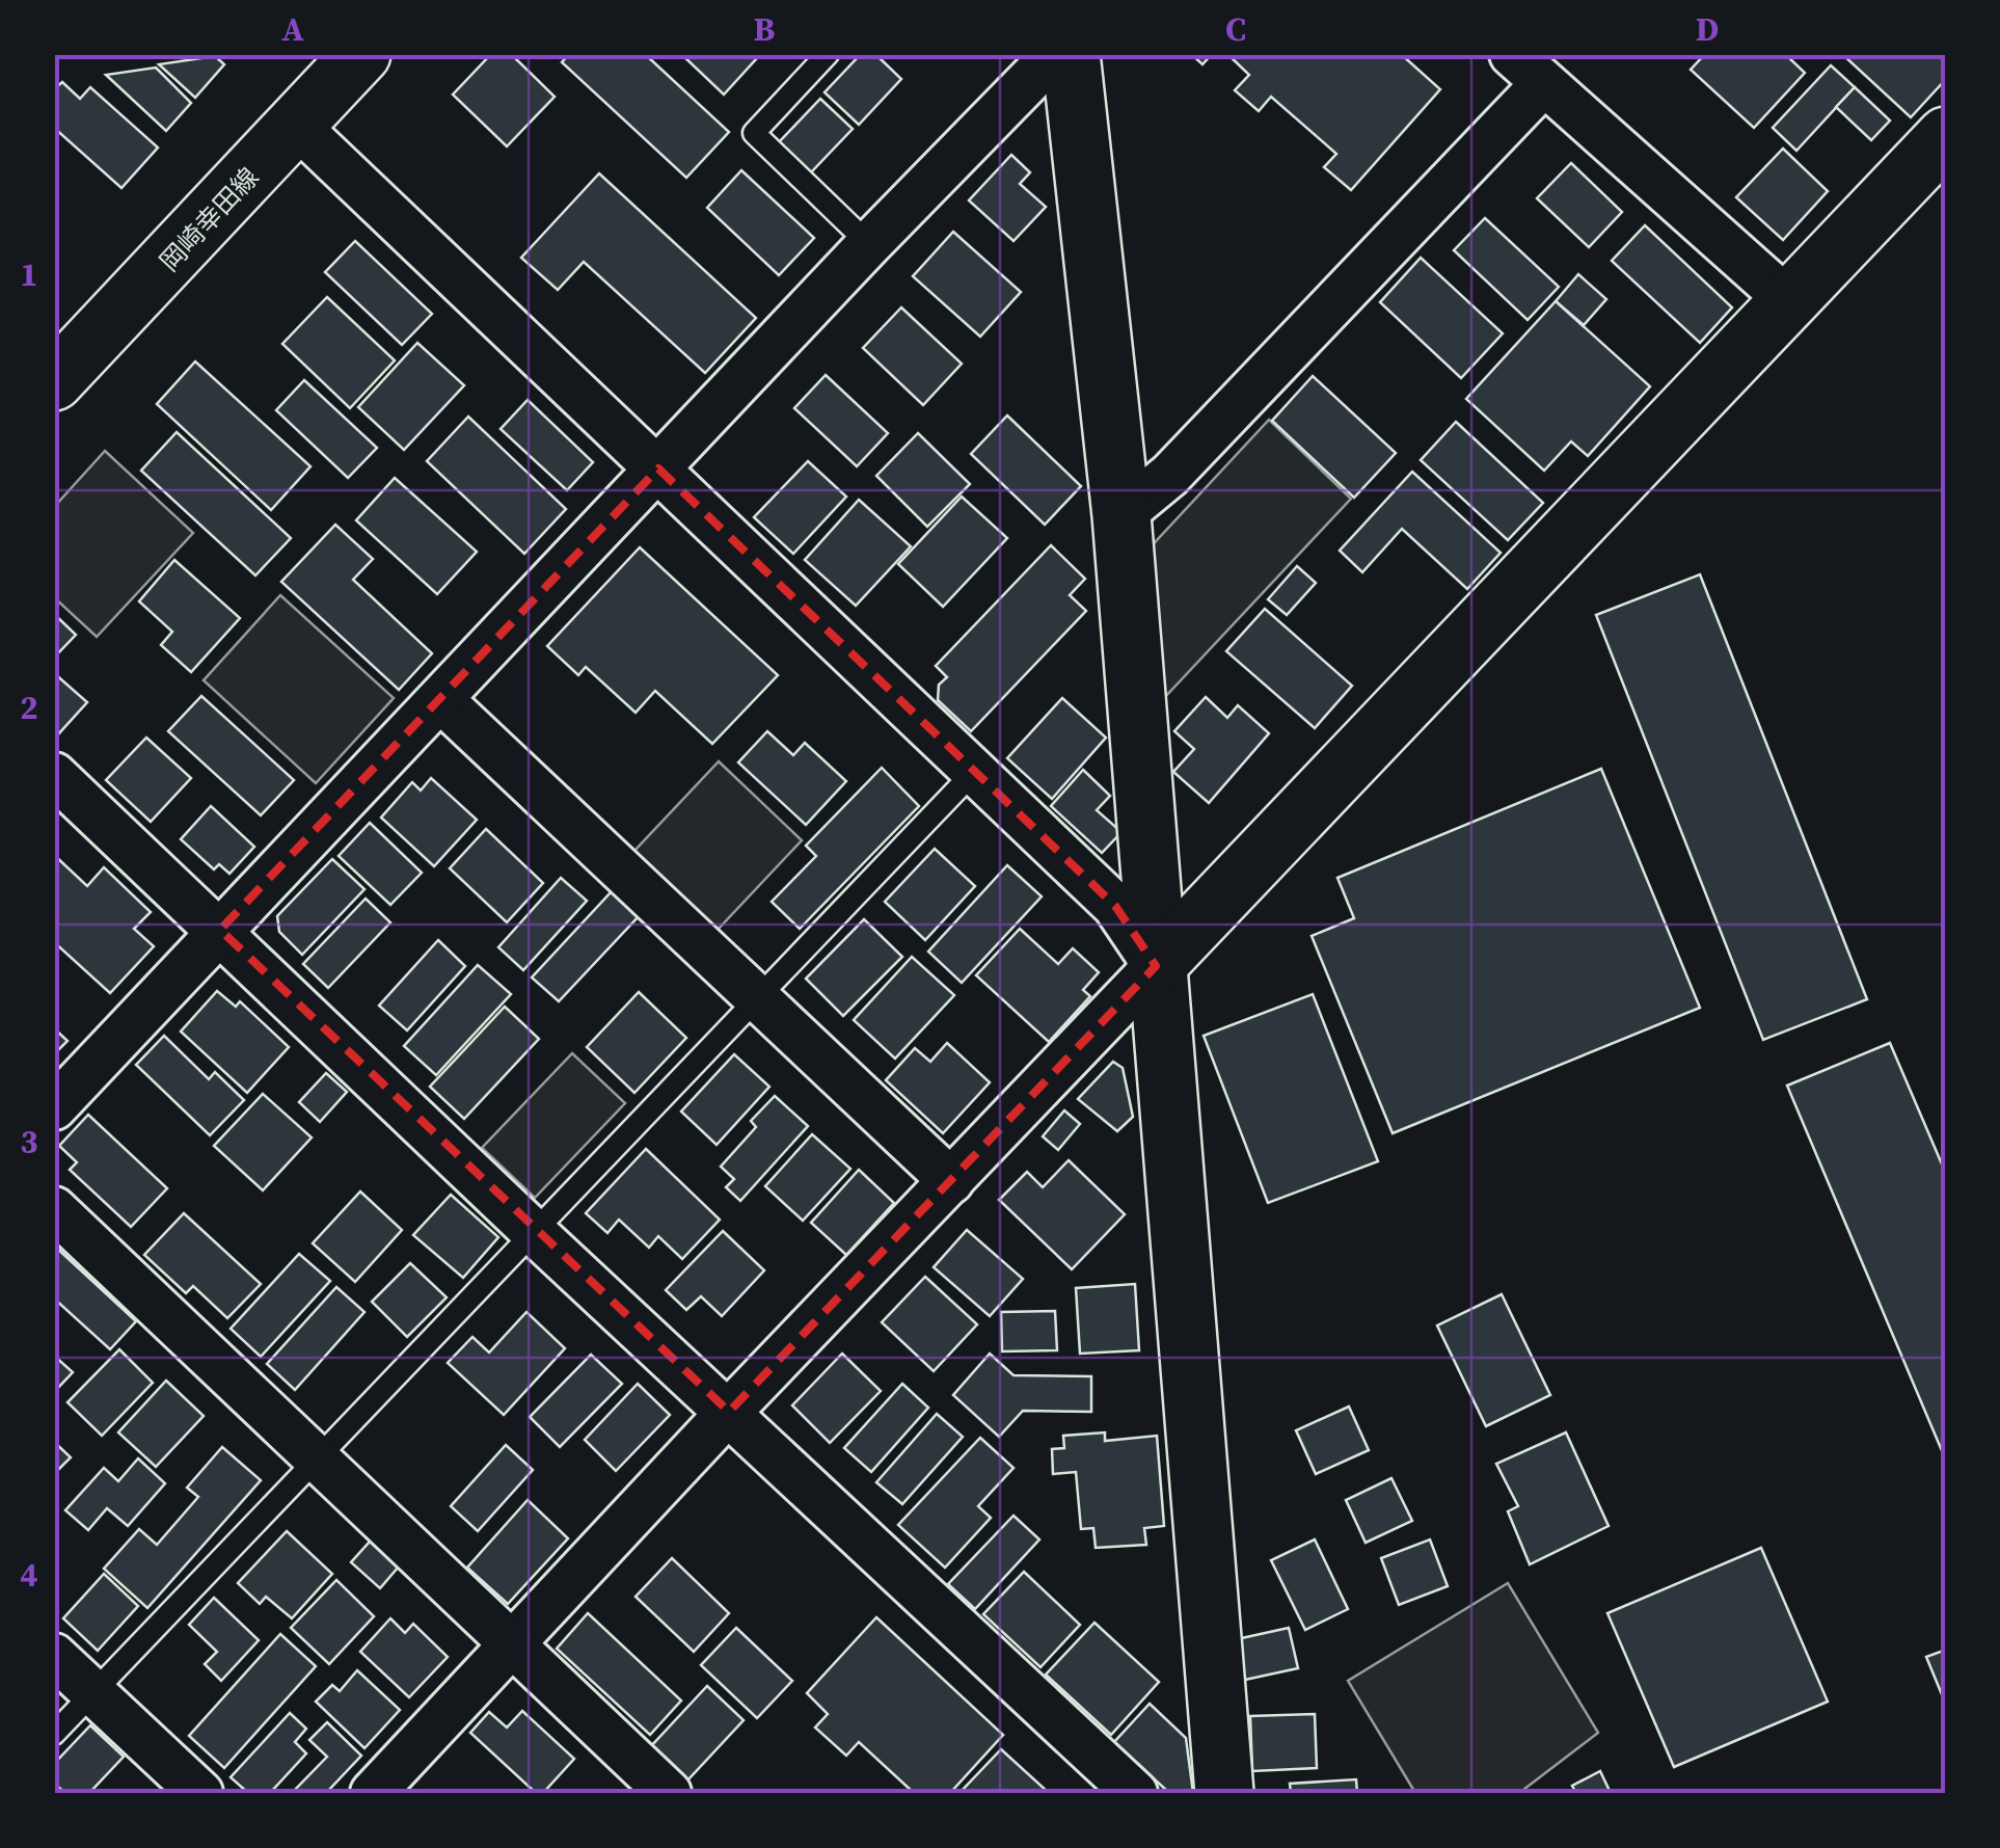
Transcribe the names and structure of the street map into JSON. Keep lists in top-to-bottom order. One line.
{"streets":{"street":["岡崎幸田線"]},"grid":{"columns":["A","B","C","D"],"rows":["1","2","3","4"]}}
